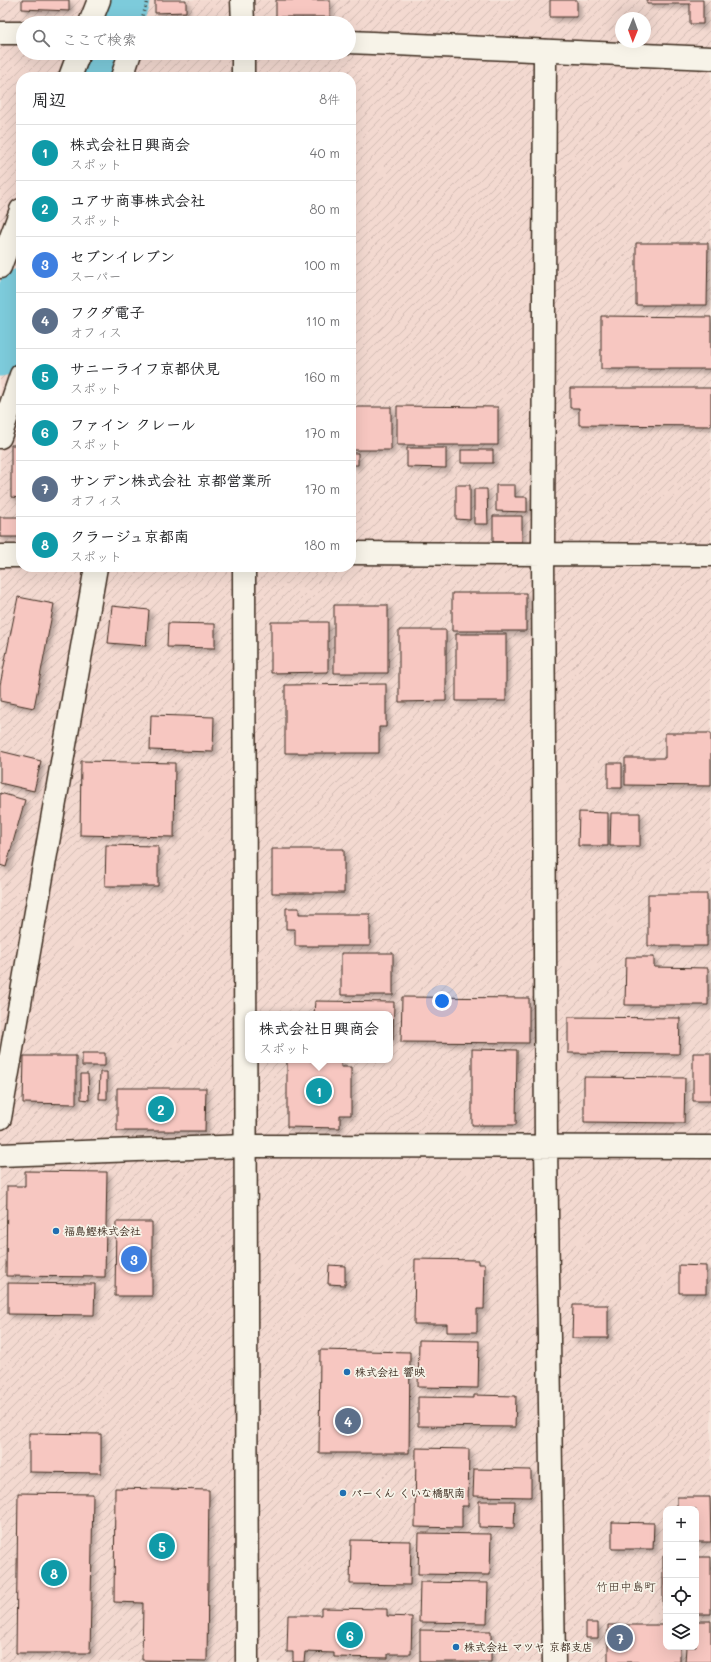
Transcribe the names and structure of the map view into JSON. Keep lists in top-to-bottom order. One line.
{"districts":["竹田中島町"],"places":["福島鰹株式会社","株式会社 響映","パーくん くいな橋駅南","株式会社 マツヤ 京都支店"],"north":"bottom","page":{"search":"ここで検索","heading":["周辺","8件"],"list":[{"mark":"1","name":"株式会社日興商会","note":"スポット","value":"40 m"},{"mark":"2","name":"ユアサ商事株式会社","note":"スポット","value":"80 m"},{"mark":"3","name":"セブンイレブン","note":"スーパー","value":"100 m"},{"mark":"4","name":"フクダ電子","note":"オフィス","value":"110 m"},{"mark":"5","name":"サニーライフ京都伏見","note":"スポット","value":"160 m"},{"mark":"6","name":"ファイン クレール","note":"スポット","value":"170 m"},{"mark":"7","name":"サンデン株式会社 京都営業所","note":"オフィス","value":"170 m"},{"mark":"8","name":"クラージュ京都南","note":"スポット","value":"180 m"}],"popup":["株式会社日興商会","スポット"],"pins":["1","2","3","4","5","8","6","7"],"map_buttons":["+","−"]}}
